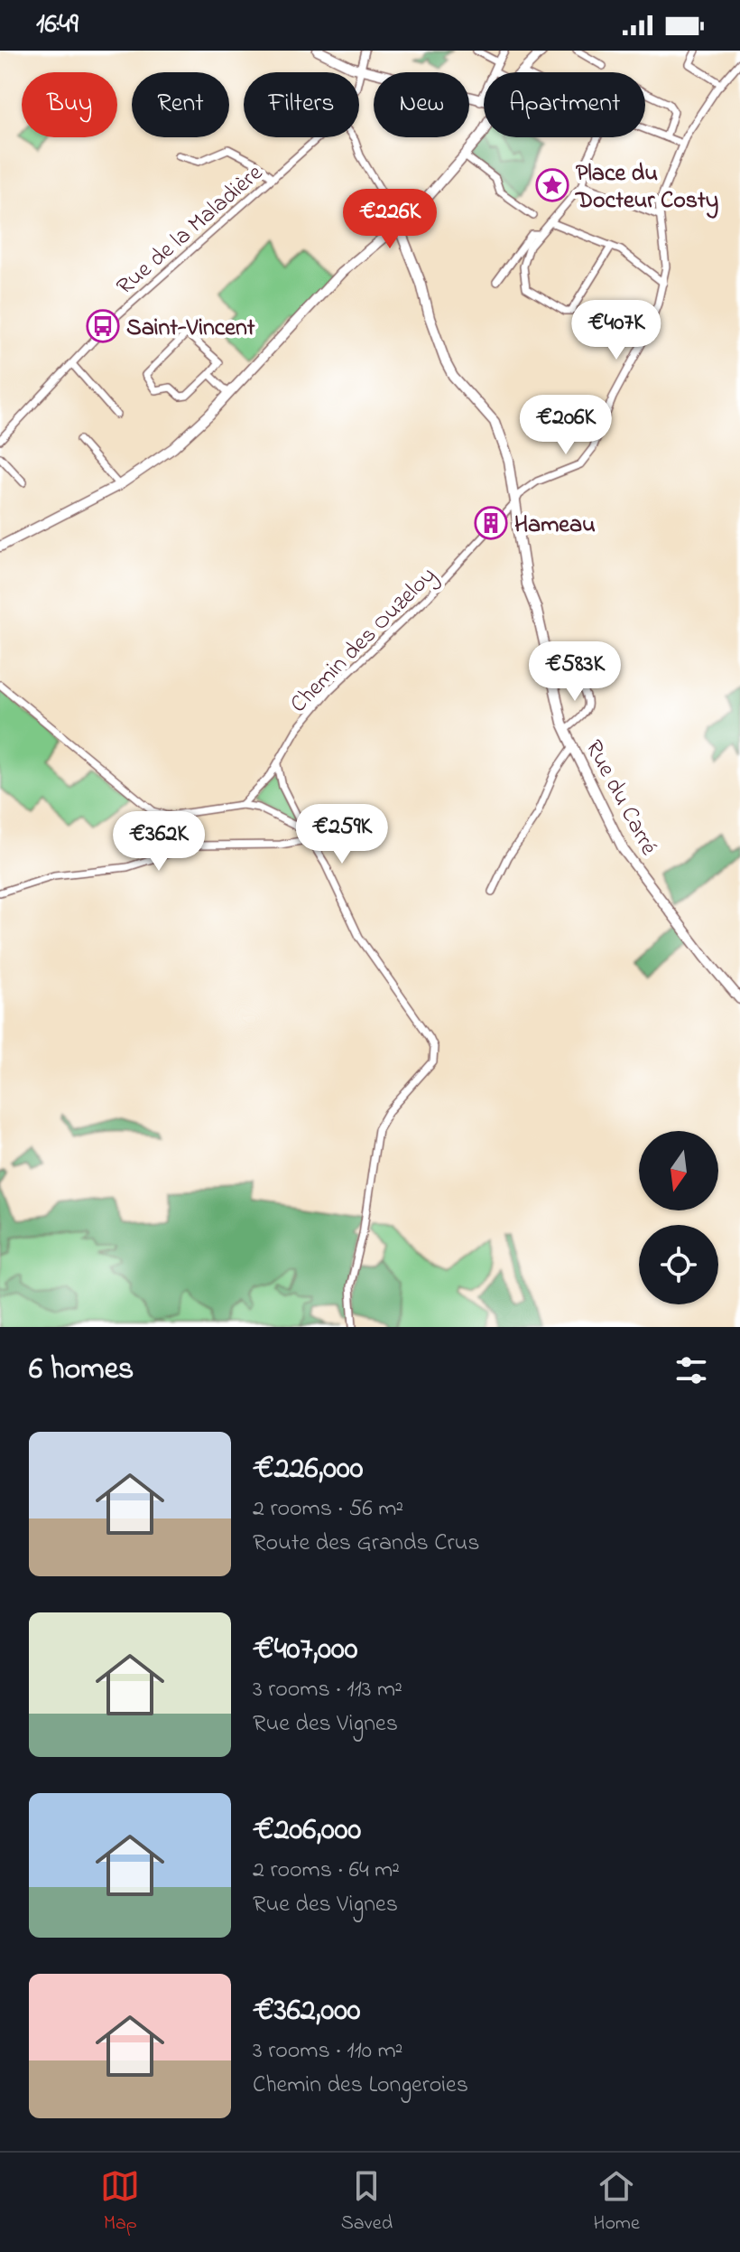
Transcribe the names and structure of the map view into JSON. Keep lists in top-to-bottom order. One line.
{"streets":{"main road":["Rue du Carré"],"street":["Rue de la Maladière","Chemin des Ouzeloy"]},"crossings":[["Chemin des Ouzeloy","Rue du Carré"]],"places":{"place":["Place du Docteur Costy"],"bus stop":["Saint-Vincent"],"building":["Hameau"]},"north":"bottom","page":{"status":"16:49","chip":["Buy","Rent","Filters","New","Apartment"],"price":["€226K","€407K","€206K","€583K","€259K","€362K"],"heading":"6 homes","list":[{"name":"€226,000","note":"2 rooms · 56 m² · Route des Grands Crus"},{"name":"€407,000","note":"3 rooms · 113 m² · Rue des Vignes"},{"name":"€206,000","note":"2 rooms · 64 m² · Rue des Vignes"},{"name":"€362,000","note":"3 rooms · 110 m² · Chemin des Longeroies"}],"tabs":["Map","Saved","Home"]}}
